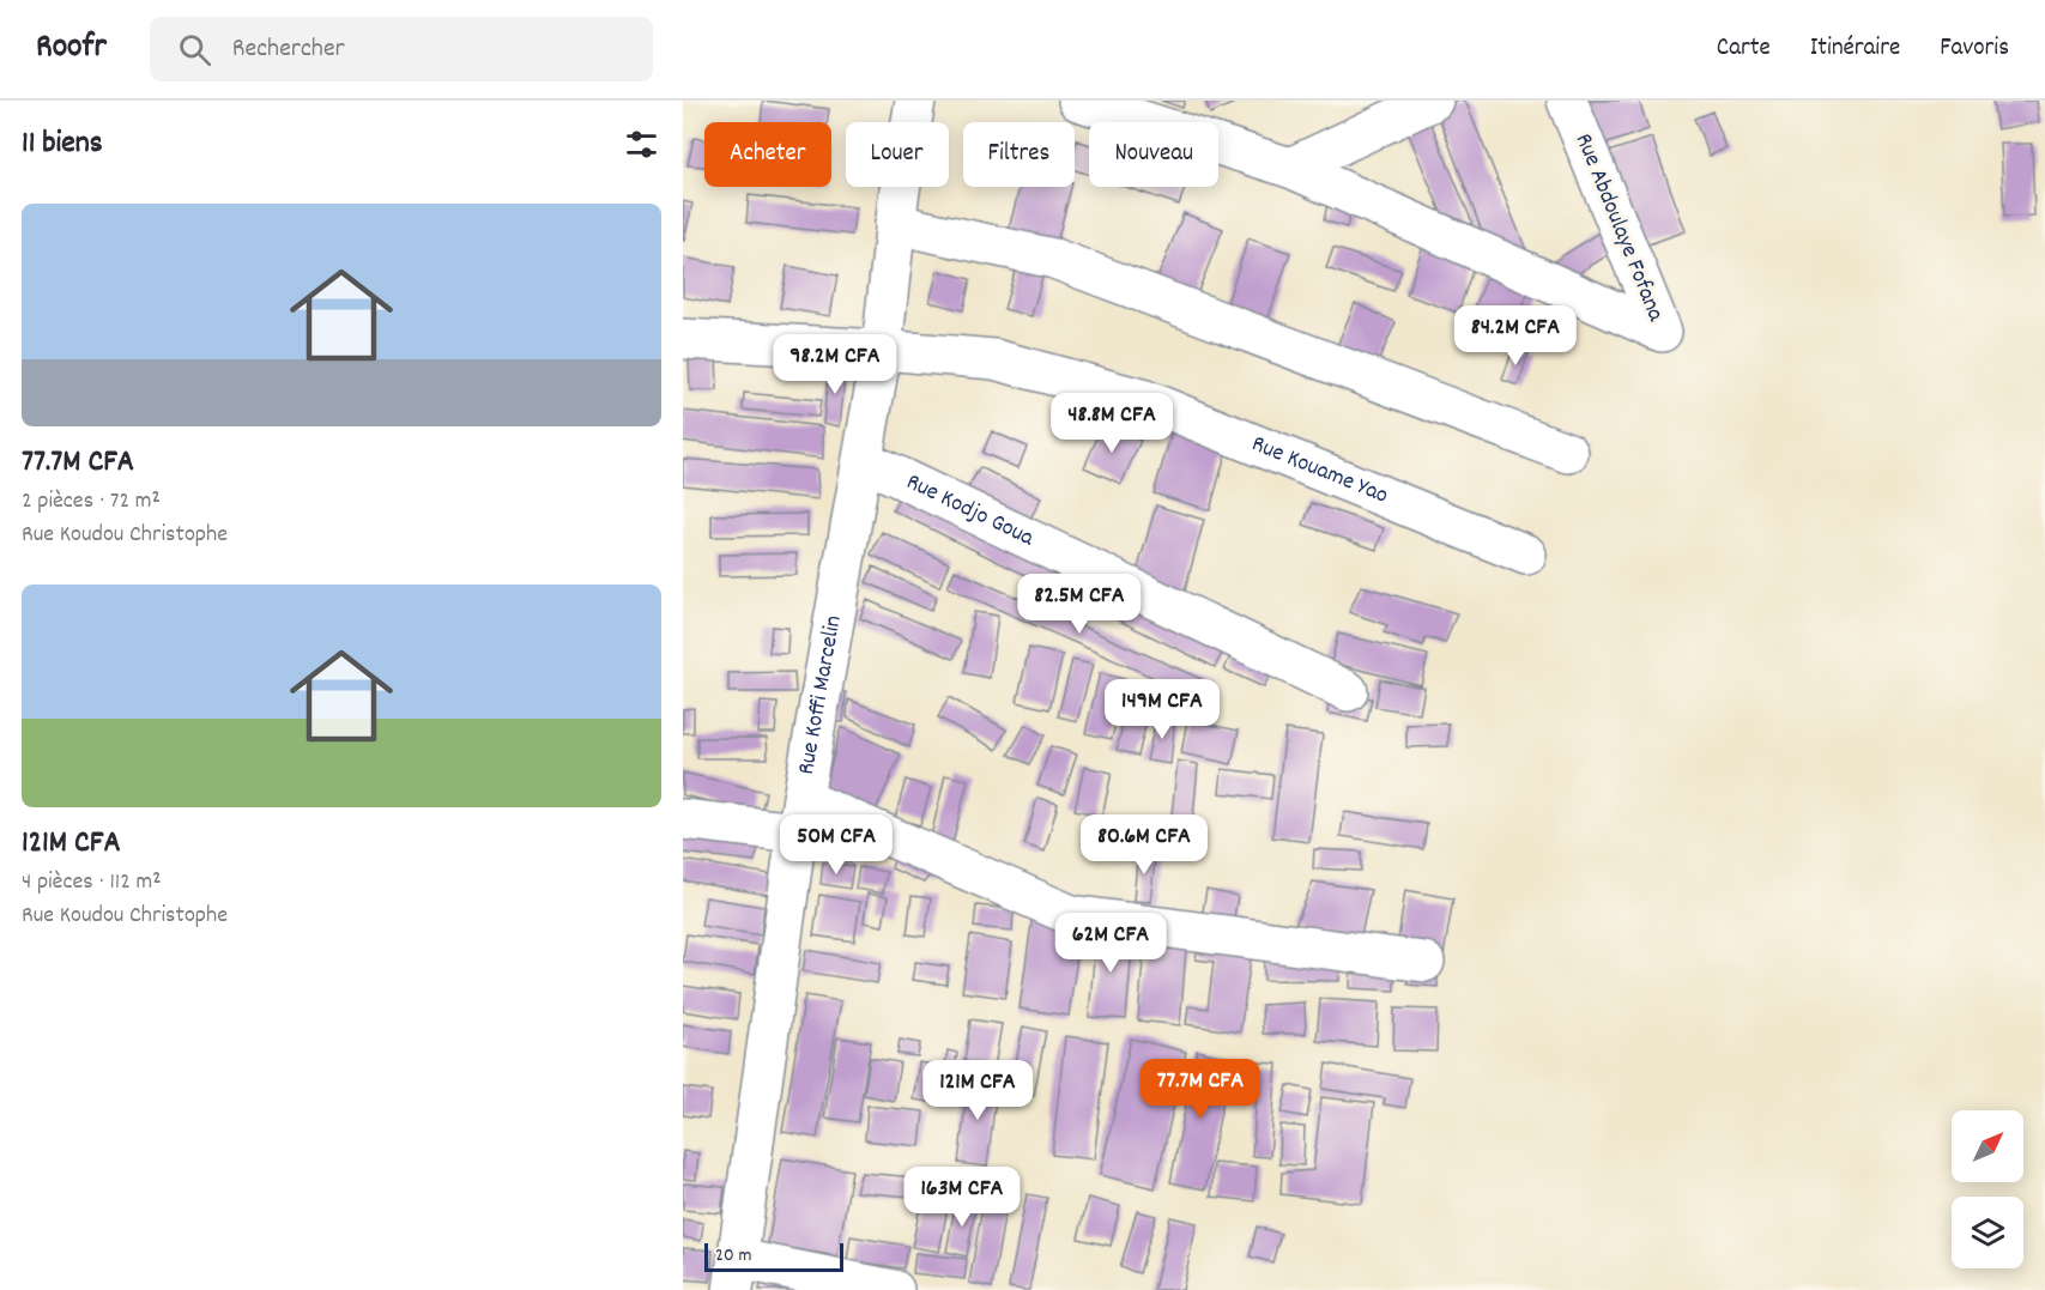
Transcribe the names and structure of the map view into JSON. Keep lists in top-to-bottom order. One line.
{"streets":{"street":["Rue Abdoulaye Fofana","Rue Kouame Yao","Rue Kodjo Goua","Rue Koffi Marcelin"]},"crossings":[["Rue Kouame Yao","Rue Koffi Marcelin"],["Rue Kodjo Goua","Rue Koffi Marcelin"]],"scale_bar":"20 m","north":"top right","page":{"header":"Roofr","search":"Rechercher","nav":["Carte","Itinéraire","Favoris"],"heading":"11 biens","chip":["Acheter","Louer","Filtres","Nouveau"],"list":[{"name":"77.7M CFA","note":"2 pièces · 72 m² · Rue Koudou Christophe"},{"name":"121M CFA","note":"4 pièces · 112 m² · Rue Koudou Christophe"}],"price":["84.2M CFA","98.2M CFA","48.8M CFA","82.5M CFA","149M CFA","50M CFA","80.6M CFA","62M CFA","77.7M CFA","121M CFA","163M CFA"],"scale":"20 m"}}
